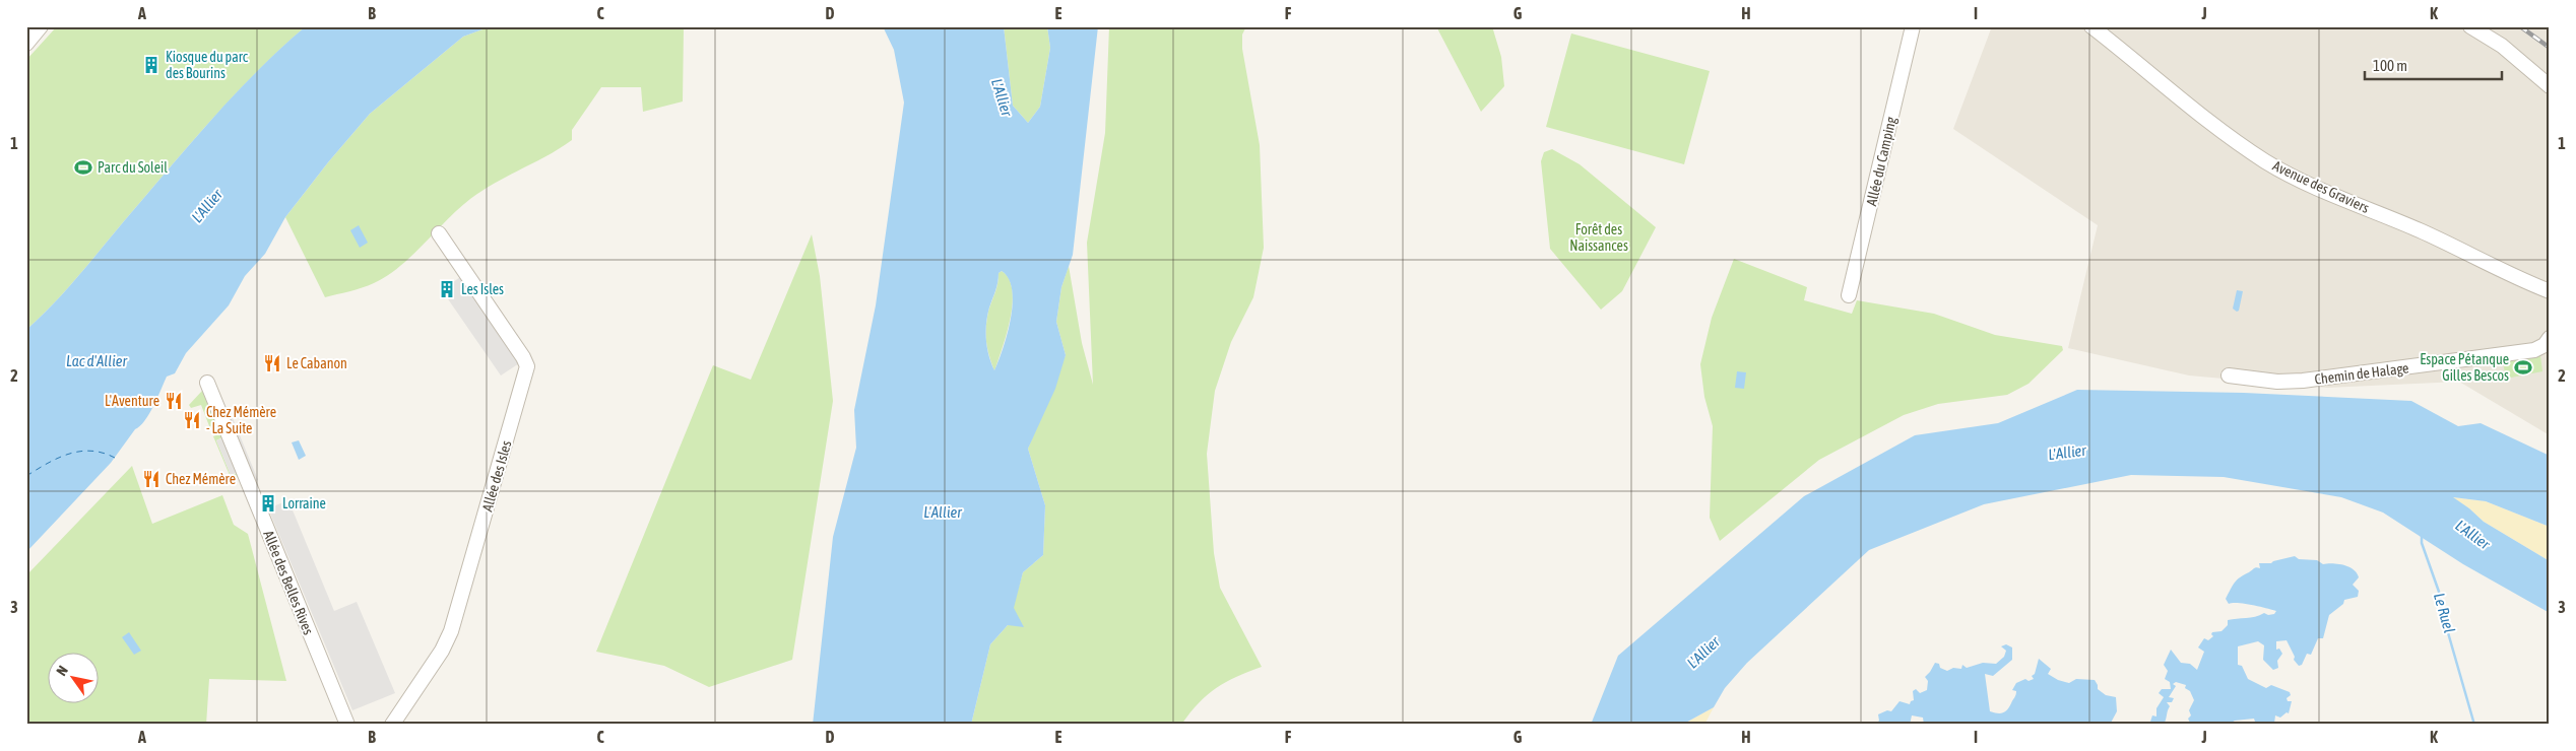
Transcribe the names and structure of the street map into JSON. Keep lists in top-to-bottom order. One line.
{"streets":{"street":["Allée du Camping","Avenue des Graviers","Chemin de Halage","Allée des Isles","Allée des Belles Rives"]},"water":["L'Allier","Lac d'Allier","Le Ruel"],"parks":["Forêt des Naissances"],"places":{"building":["Kiosque du parc des Bourins","Les Isles","Lorraine"],"sports":["Parc du Soleil","Espace Pétanque Gilles Bescos"],"restaurant":["Le Cabanon","L'Aventure","Chez Mémère - La Suite","Chez Mémère"]},"scale_bar":"100 m","north":"top left","grid":{"columns":["A","B","C","D","E","F","G","H","I","J","K"],"rows":["1","2","3"]}}
